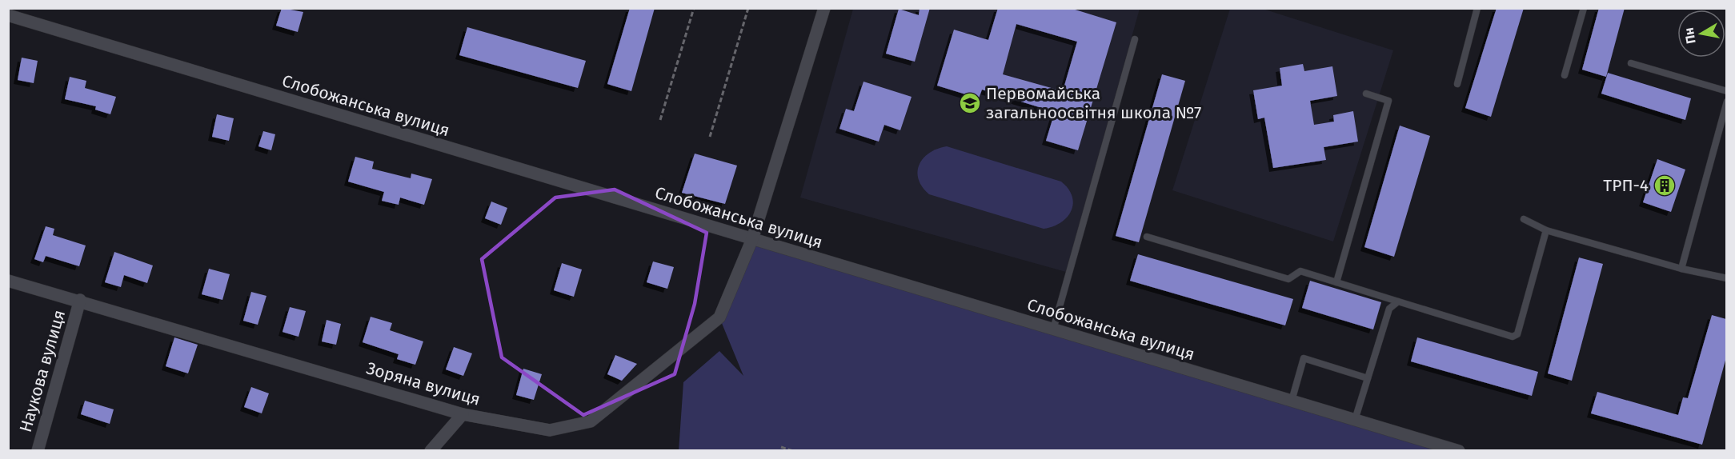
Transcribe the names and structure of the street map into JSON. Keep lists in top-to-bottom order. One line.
{"streets":{"street":["Слобожанська вулиця","Наукова вулиця","Зоряна вулиця"]},"crossings":[["Слобожанська вулиця","Зоряна вулиця"],["Наукова вулиця","Зоряна вулиця"]],"places":{"school or university":["Первомайська загальноосвітня школа №7"],"building":["ТРП-4"]},"north":"left"}
